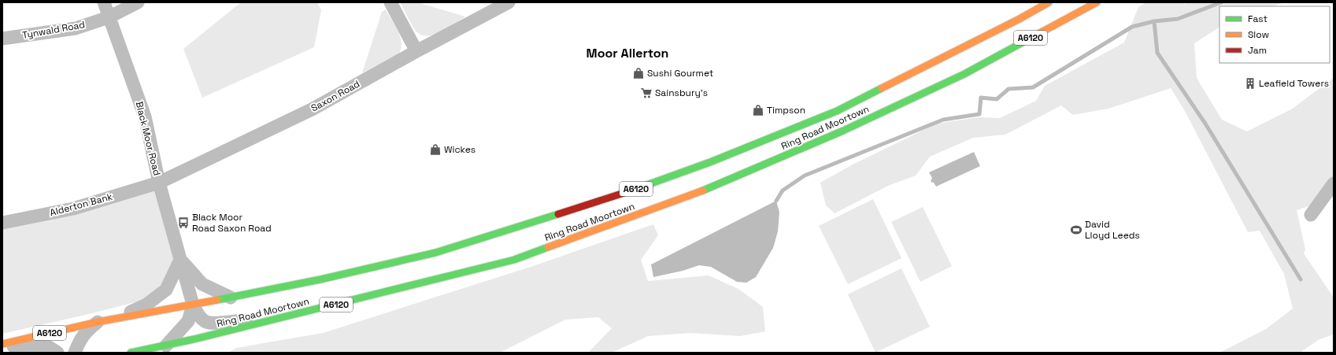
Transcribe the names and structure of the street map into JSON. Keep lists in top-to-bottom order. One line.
{"streets":{"highway":["A6120","Ring Road Moortown"],"street":["Tynwald Road","Saxon Road","Black Moor Road","Alderton Bank"]},"crossings":[["Tynwald Road","Black Moor Road"],["A6120","Ring Road Moortown"],["Saxon Road","Black Moor Road"],["Saxon Road","Alderton Bank"],["Ring Road Moortown","Black Moor Road"],["Black Moor Road","Alderton Bank"]],"districts":["Moor Allerton"],"places":{"shop":["Sushi Gourmet","Timpson","Wickes"],"building":["Leafield Towers"],"supermarket":["Sainsbury's"],"bus stop":["Black Moor Road Saxon Road"],"sports":["David Lloyd Leeds"]},"legend":["Fast","Slow","Jam"]}
